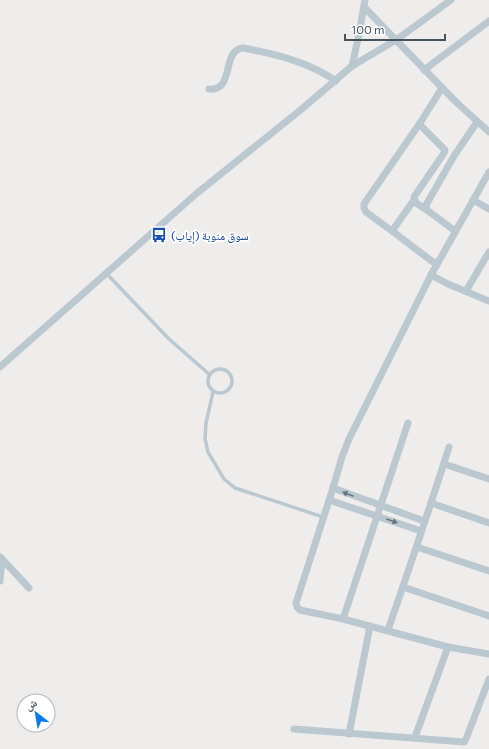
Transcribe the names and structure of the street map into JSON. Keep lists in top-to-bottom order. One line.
{"places":{"bus stop":["سوق منوبة (إياب)"]},"scale_bar":"100 m","north":"top left"}
